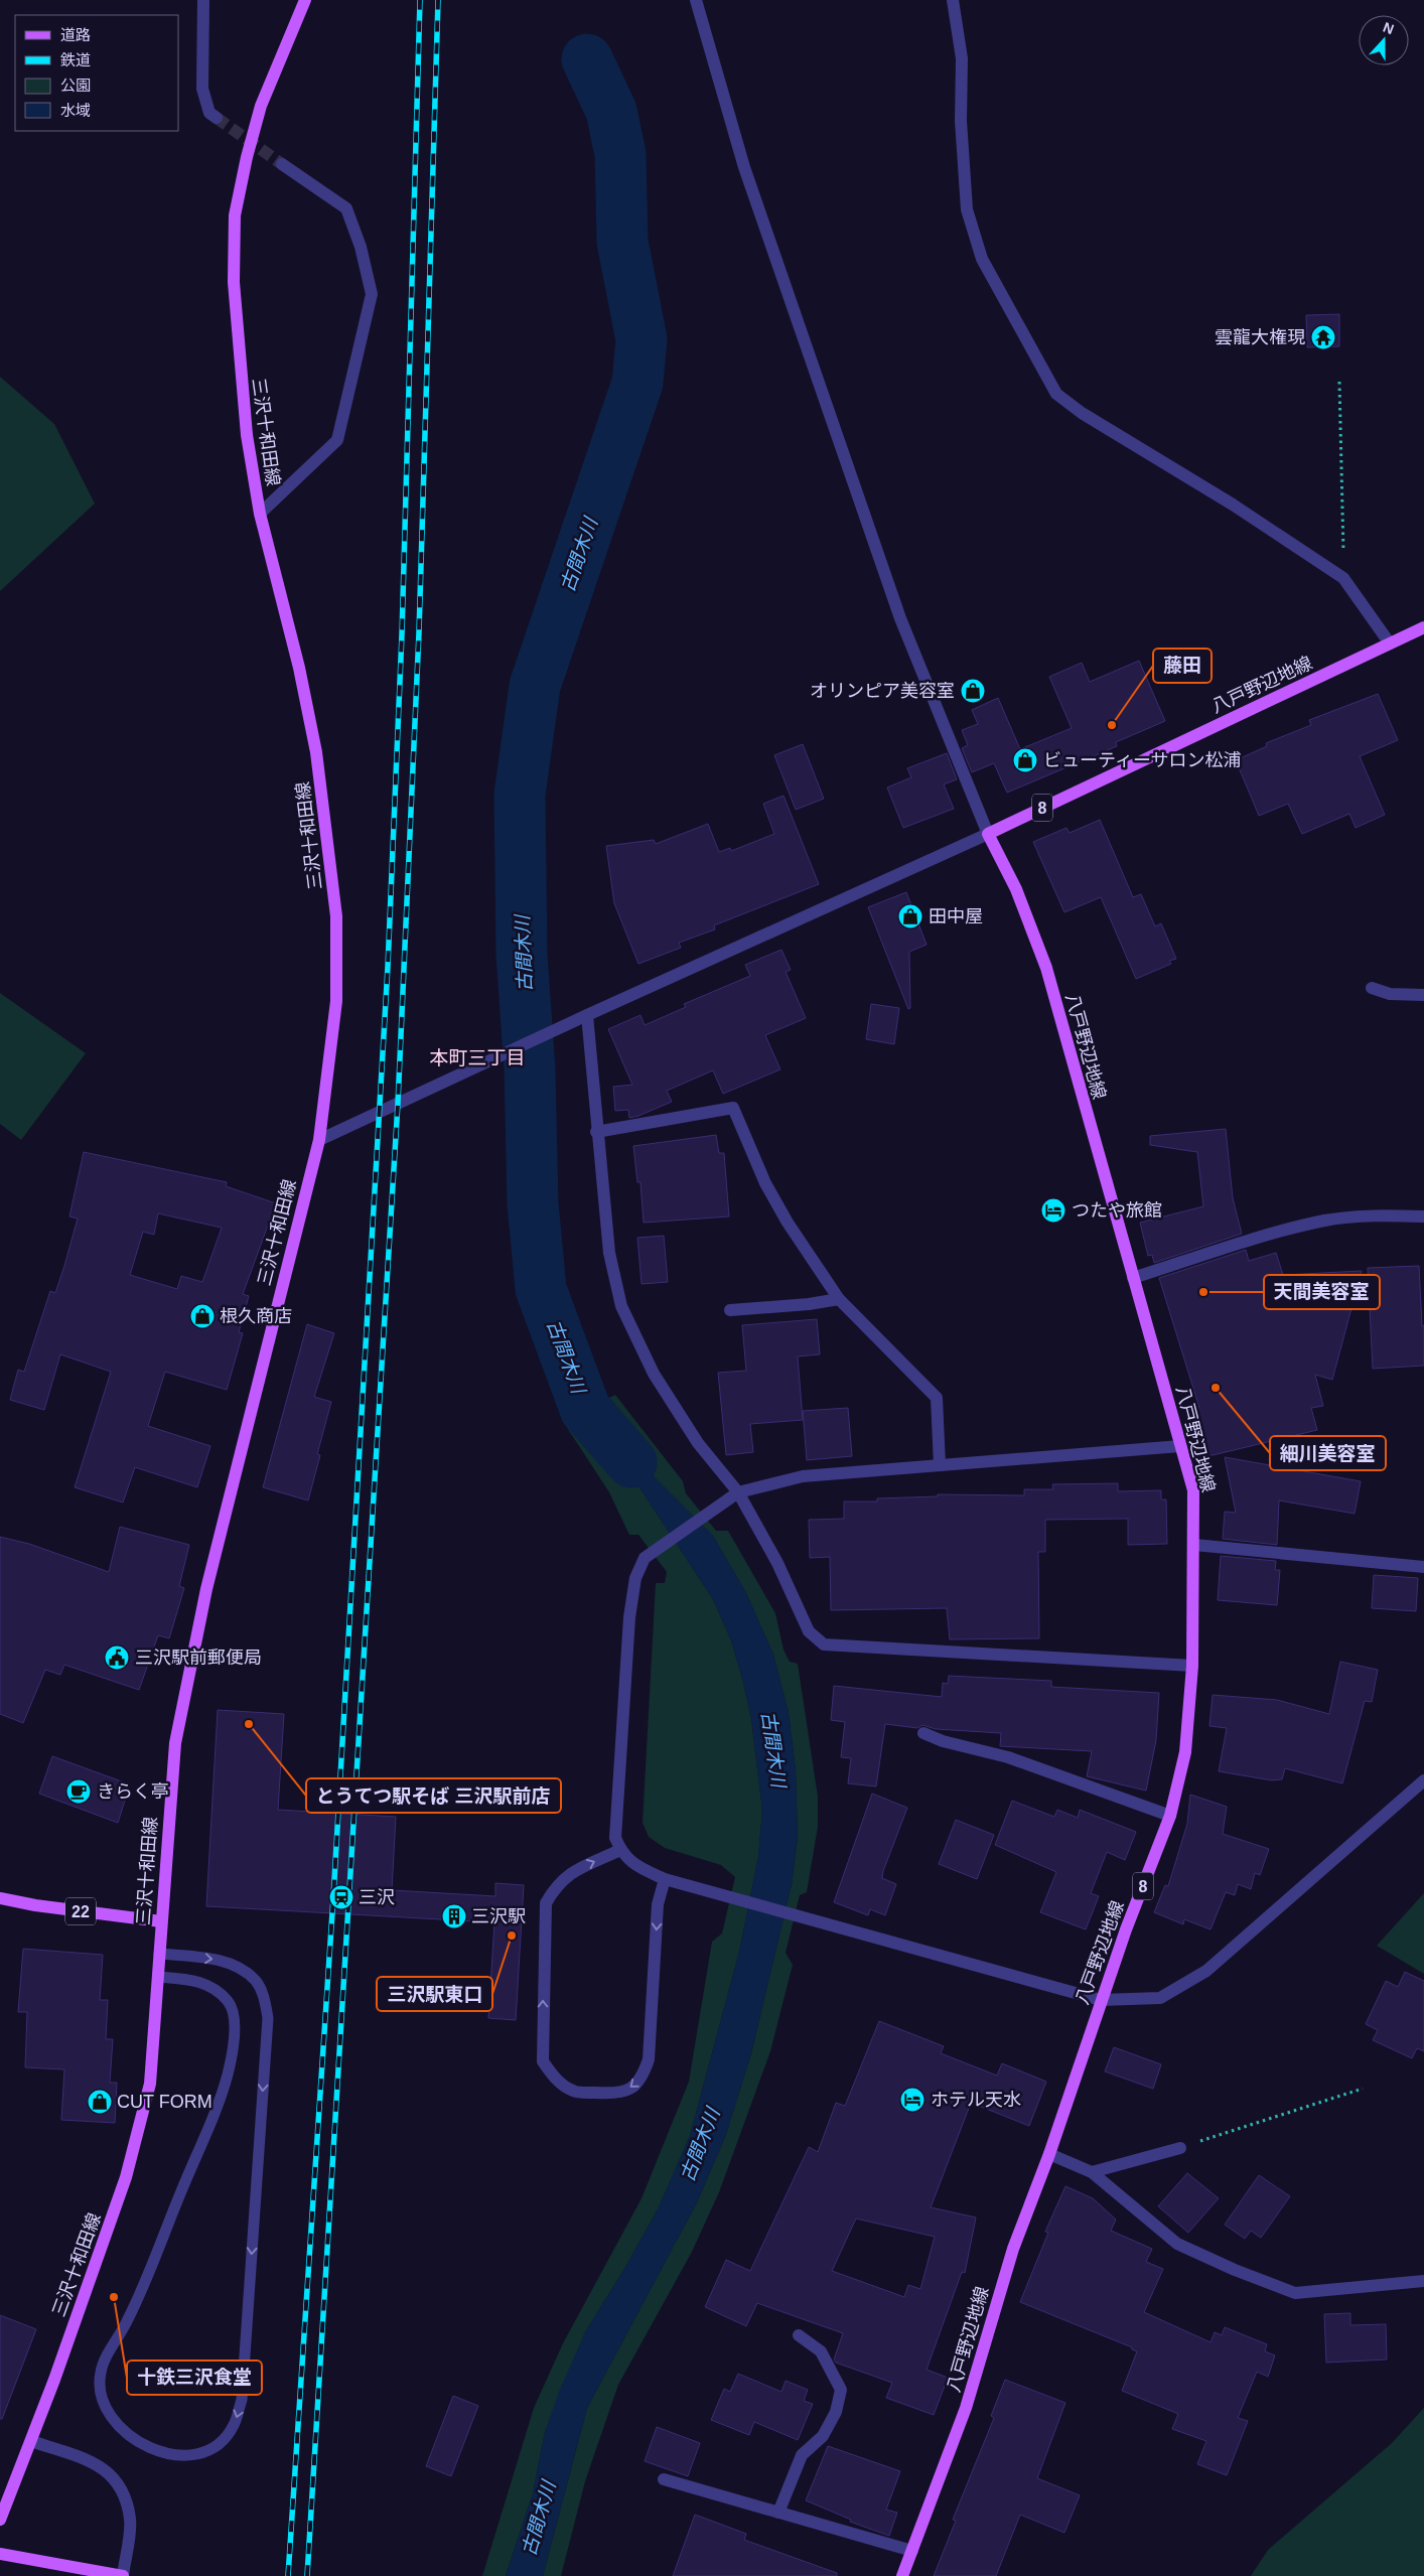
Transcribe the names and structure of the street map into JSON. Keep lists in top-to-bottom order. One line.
{"streets":{"main road":["三沢十和田線","八戸野辺地線","8","22"]},"crossings":[["三沢十和田線","22"]],"districts":["本町三丁目"],"water":["古間木川"],"places":{"temple":["雲龍大権現"],"shop":["オリンピア美容室","ビューティーサロン松浦","田中屋","根久商店","CUT FORM"],"other":["藤田","天間美容室","細川美容室","とうてつ駅そば 三沢駅前店","三沢駅東口","十鉄三沢食堂"],"hotel":["つたや旅館","ホテル天水"],"public building":["三沢駅前郵便局"],"cafe":["きらく亭"],"station":["三沢"],"building":["三沢駅"]},"legend":["道路","鉄道","公園","水域"],"north":"top"}
